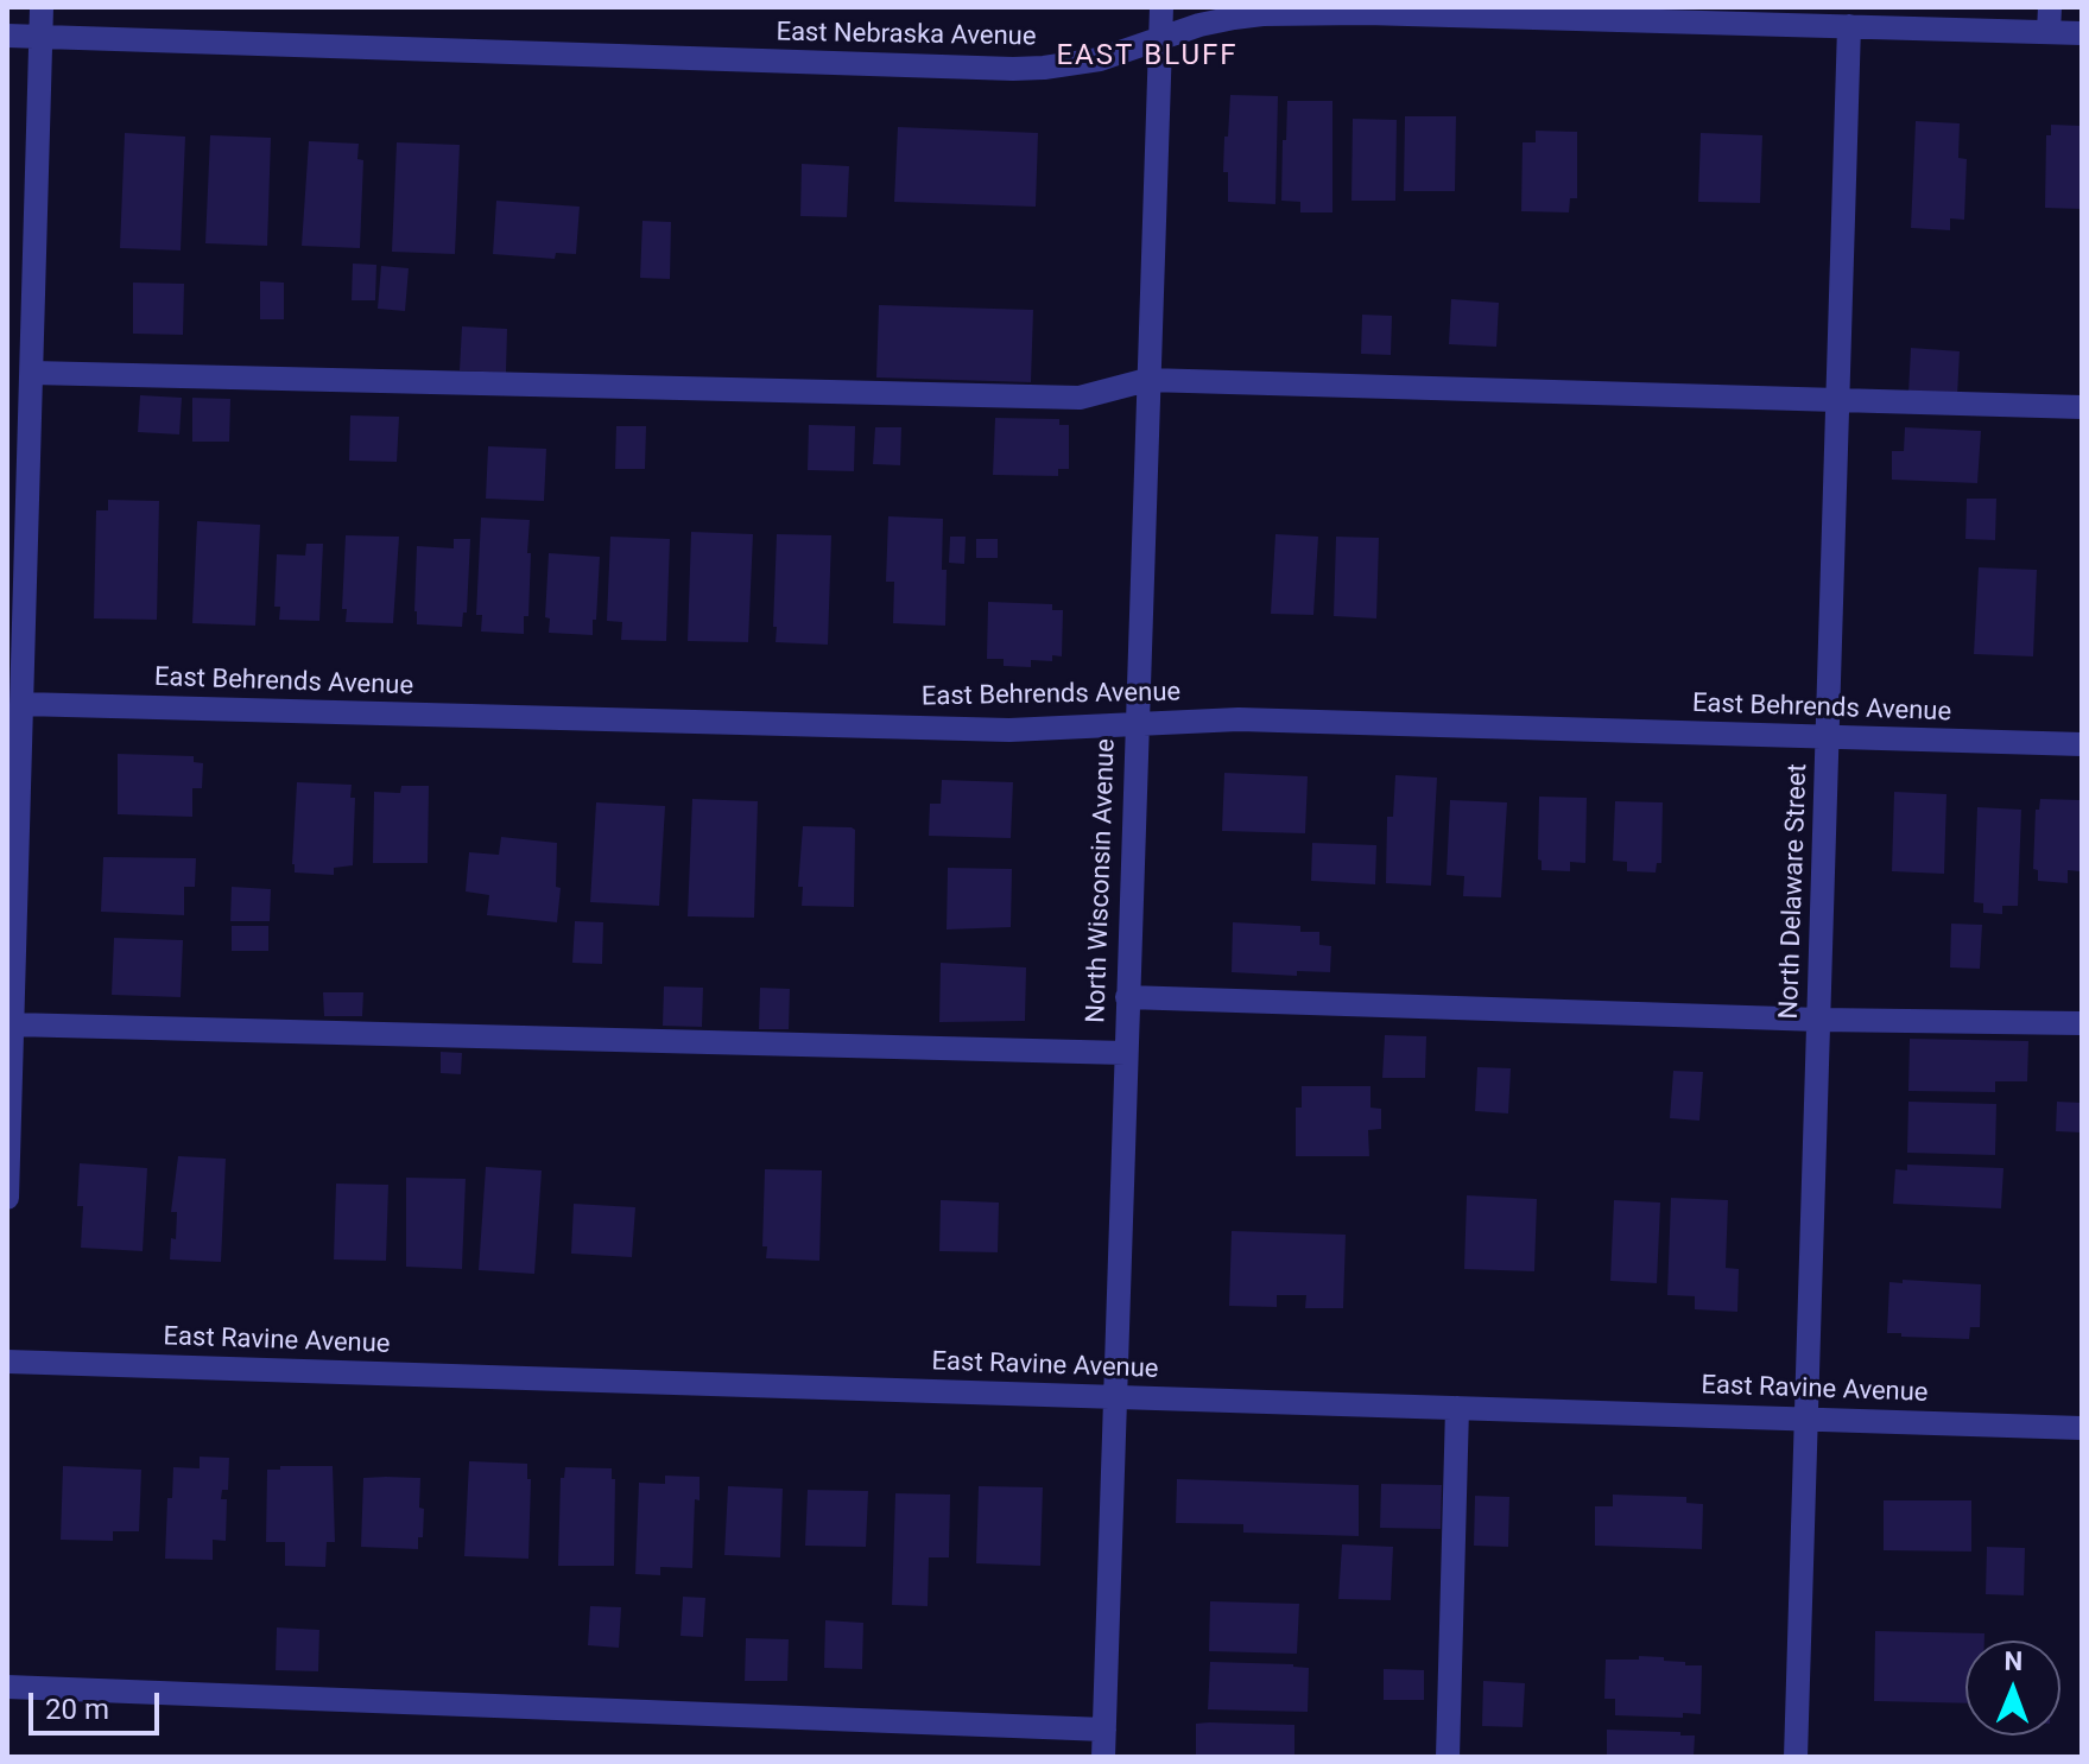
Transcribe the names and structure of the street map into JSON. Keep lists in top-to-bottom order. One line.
{"streets":{"street":["East Nebraska Avenue","East Behrends Avenue","North Wisconsin Avenue","North Delaware Street","East Ravine Avenue"]},"crossings":[["East Nebraska Avenue","North Wisconsin Avenue"],["East Nebraska Avenue","North Delaware Street"],["East Behrends Avenue","North Wisconsin Avenue"],["East Behrends Avenue","North Delaware Street"],["North Wisconsin Avenue","East Ravine Avenue"],["North Delaware Street","East Ravine Avenue"]],"districts":["EAST BLUFF"],"scale_bar":"20 m","north":"top"}
